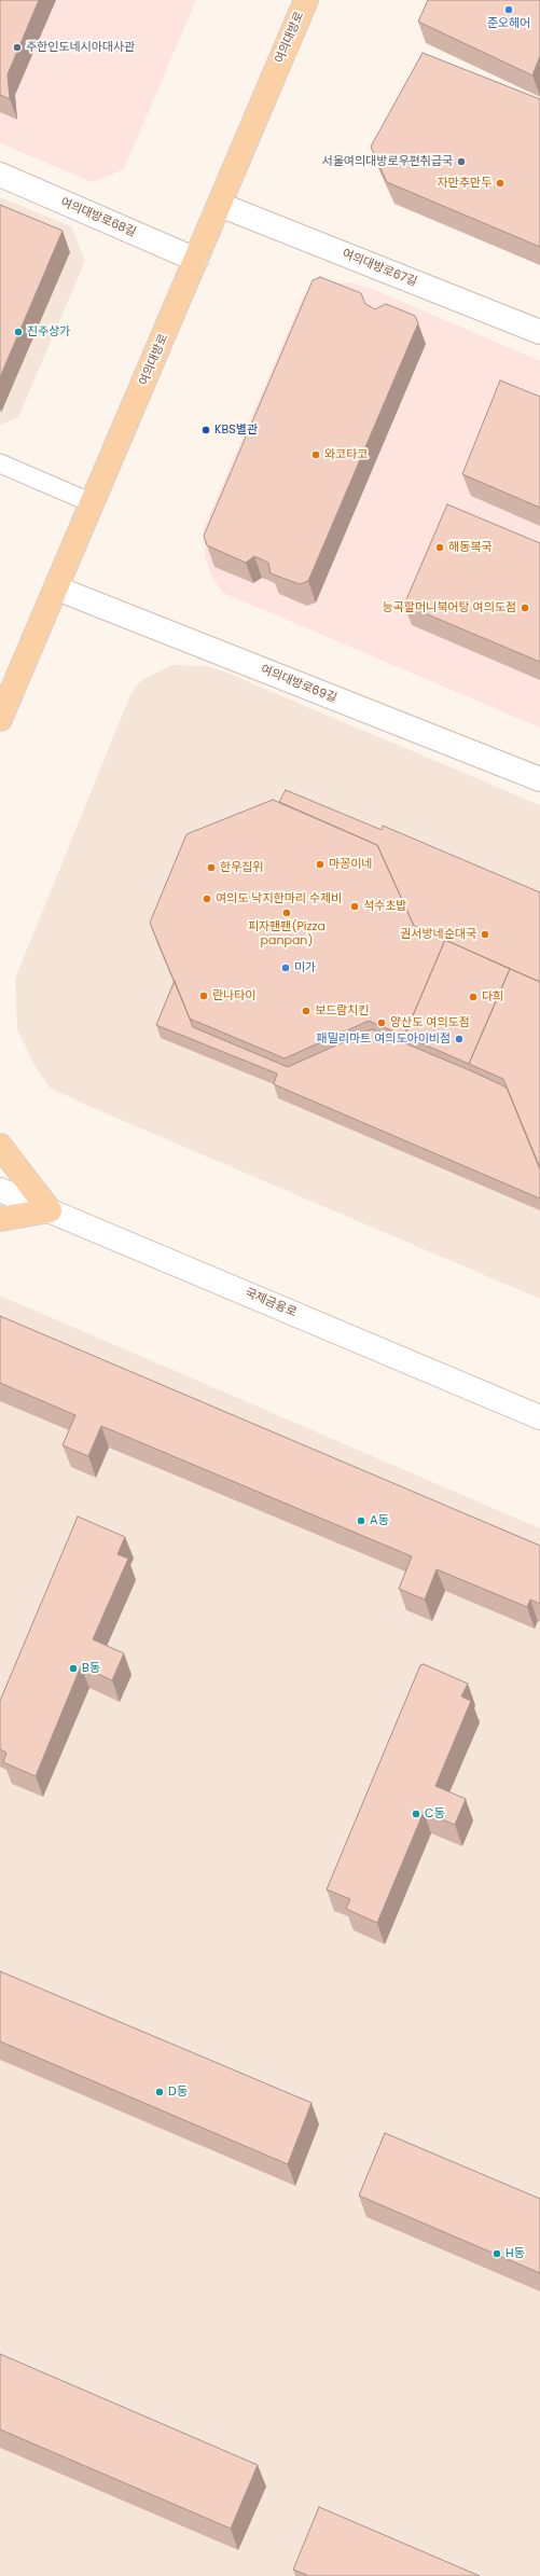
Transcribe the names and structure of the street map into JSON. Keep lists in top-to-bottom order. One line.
{"streets":{"main road":["여의대방로"],"street":["여의대방로68길","여의대방로67길","여의대방로69길","국제금융로"]},"crossings":[["여의대방로","여의대방로68길"],["여의대방로","여의대방로67길"],["여의대방로","여의대방로69길"]],"places":["준오헤어","주한인도네시아대사관","서울여의대방로우편취급국","자만추만두","진주상가","KBS별관","와코타코","해동복국","능곡할머니북어탕 여의도점","마꽁이네","한우집위","여의도 낙지한마리 수제비","석수초밥","피자팬팬(Pizza panpan)","권서방네순대국","미가","란나타이","다희","보드람치킨","양산도 여의도점","패밀리마트 여의도아이비점","A동","B동","C동","D동","H동"]}
